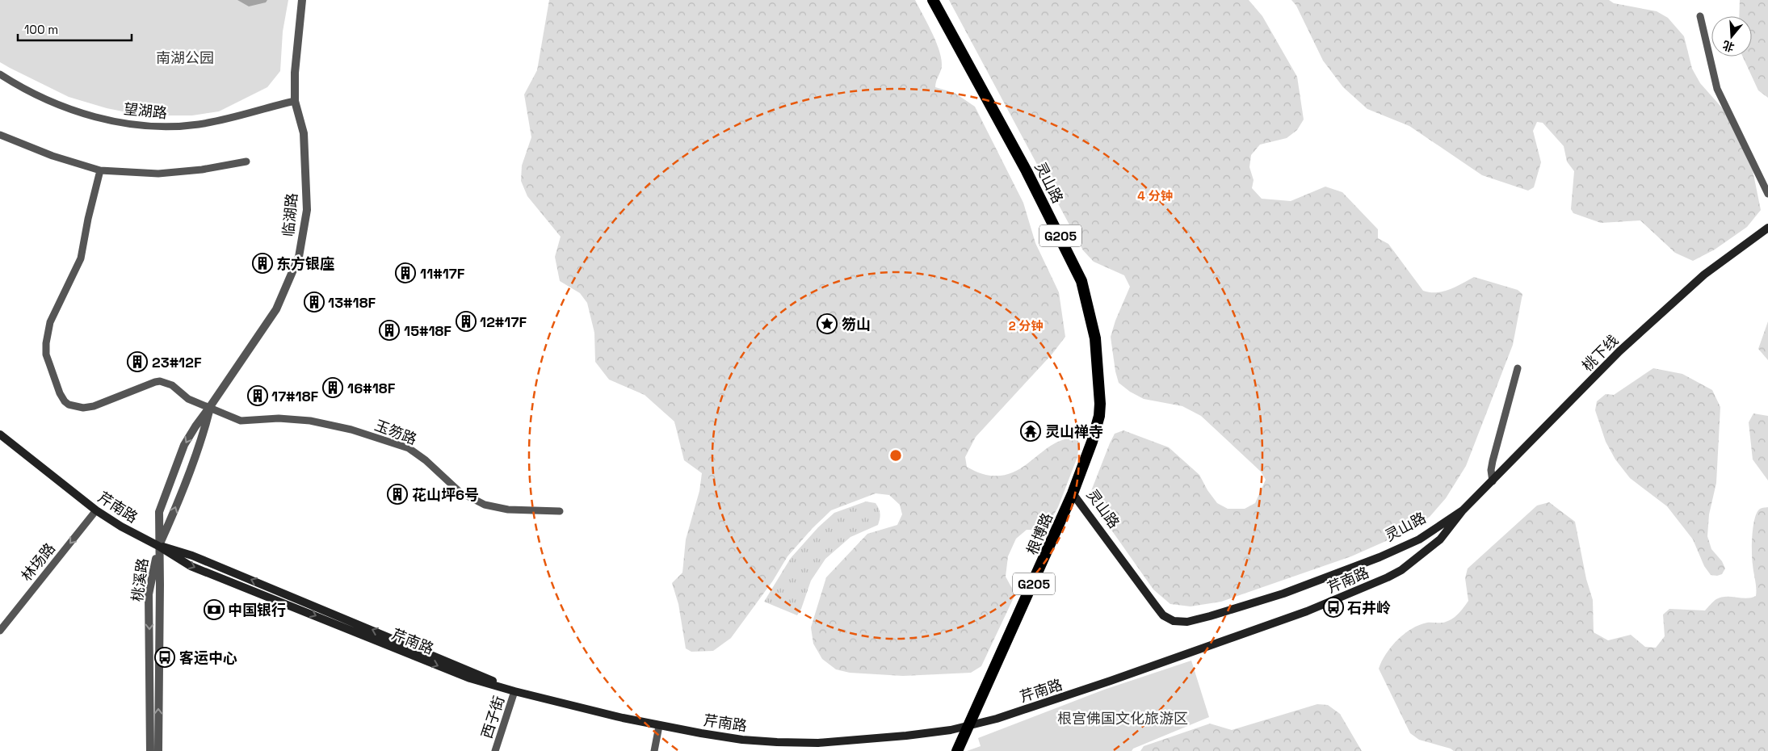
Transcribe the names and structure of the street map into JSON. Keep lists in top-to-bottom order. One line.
{"streets":{"highway":["灵山路","G205","根博路"],"main road":["桃下线","芹南路"],"street":["望湖路","临湖路","玉笏路","林场路","桃溪路","西子街"]},"crossings":[["望湖路","临湖路"],["灵山路","桃下线"],["灵山路","芹南路"],["灵山路","根博路"],["临湖路","玉笏路"],["桃下线","芹南路"],["芹南路","林场路"],["芹南路","桃溪路"],["芹南路","西子街"]],"one_way":["林场路"],"parks":["南湖公园","根宫佛国文化旅游区"],"places":{"building":["东方银座","11#17F","13#18F","12#17F","15#18F","23#12F","16#18F","17#18F","花山坪6号"],"place":["笏山"],"temple":["灵山禅寺"],"bus stop":["石井岭","客运中心"],"bank":["中国银行"]},"scale_bar":"100 m","north":"bottom","rings":["4 分钟","2 分钟"]}
